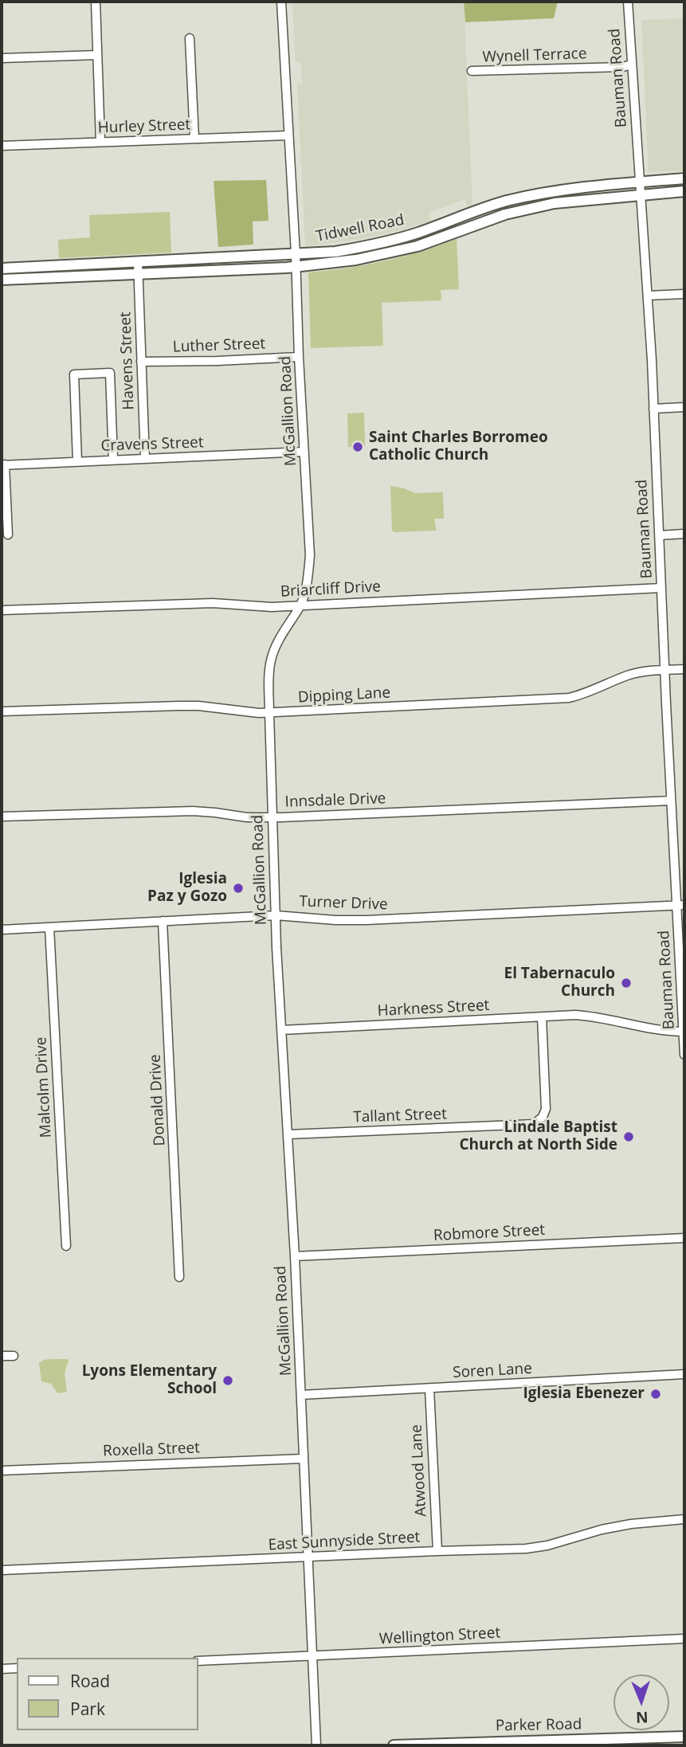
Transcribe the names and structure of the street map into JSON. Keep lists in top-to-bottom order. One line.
{"streets":{"main road":["Tidwell Road","Parker Road"],"street":["Wynell Terrace","Bauman Road","Hurley Street","Luther Street","Havens Street","McGallion Road","Cravens Street","Briarcliff Drive","Dipping Lane","Innsdale Drive","Turner Drive","Harkness Street","Malcolm Drive","Donald Drive","Tallant Street","Robmore Street","Soren Lane","Roxella Street","Atwood Lane","East Sunnyside Street","Wellington Street"]},"crossings":[["Wynell Terrace","Bauman Road"],["Bauman Road","Tidwell Road"],["Bauman Road","Briarcliff Drive"],["Bauman Road","Dipping Lane"],["Bauman Road","Innsdale Drive"],["Bauman Road","Turner Drive"],["Bauman Road","Harkness Street"],["Hurley Street","McGallion Road"],["Tidwell Road","Havens Street"],["Tidwell Road","McGallion Road"],["Luther Street","Havens Street"],["Luther Street","McGallion Road"],["Havens Street","Cravens Street"],["McGallion Road","Cravens Street"],["McGallion Road","Briarcliff Drive"],["McGallion Road","Dipping Lane"],["McGallion Road","Innsdale Drive"],["McGallion Road","Turner Drive"],["McGallion Road","Harkness Street"],["McGallion Road","Tallant Street"],["McGallion Road","Robmore Street"],["McGallion Road","Soren Lane"],["McGallion Road","Roxella Street"],["McGallion Road","East Sunnyside Street"],["McGallion Road","Wellington Street"],["Turner Drive","Malcolm Drive"],["Turner Drive","Donald Drive"],["Harkness Street","Tallant Street"],["Soren Lane","Atwood Lane"],["Atwood Lane","East Sunnyside Street"]],"places":["Saint Charles Borromeo Catholic Church","Iglesia Paz y Gozo","El Tabernaculo Church","Lindale Baptist Church at North Side","Lyons Elementary School","Iglesia Ebenezer"],"legend":["Road","Park"],"north":"bottom"}
